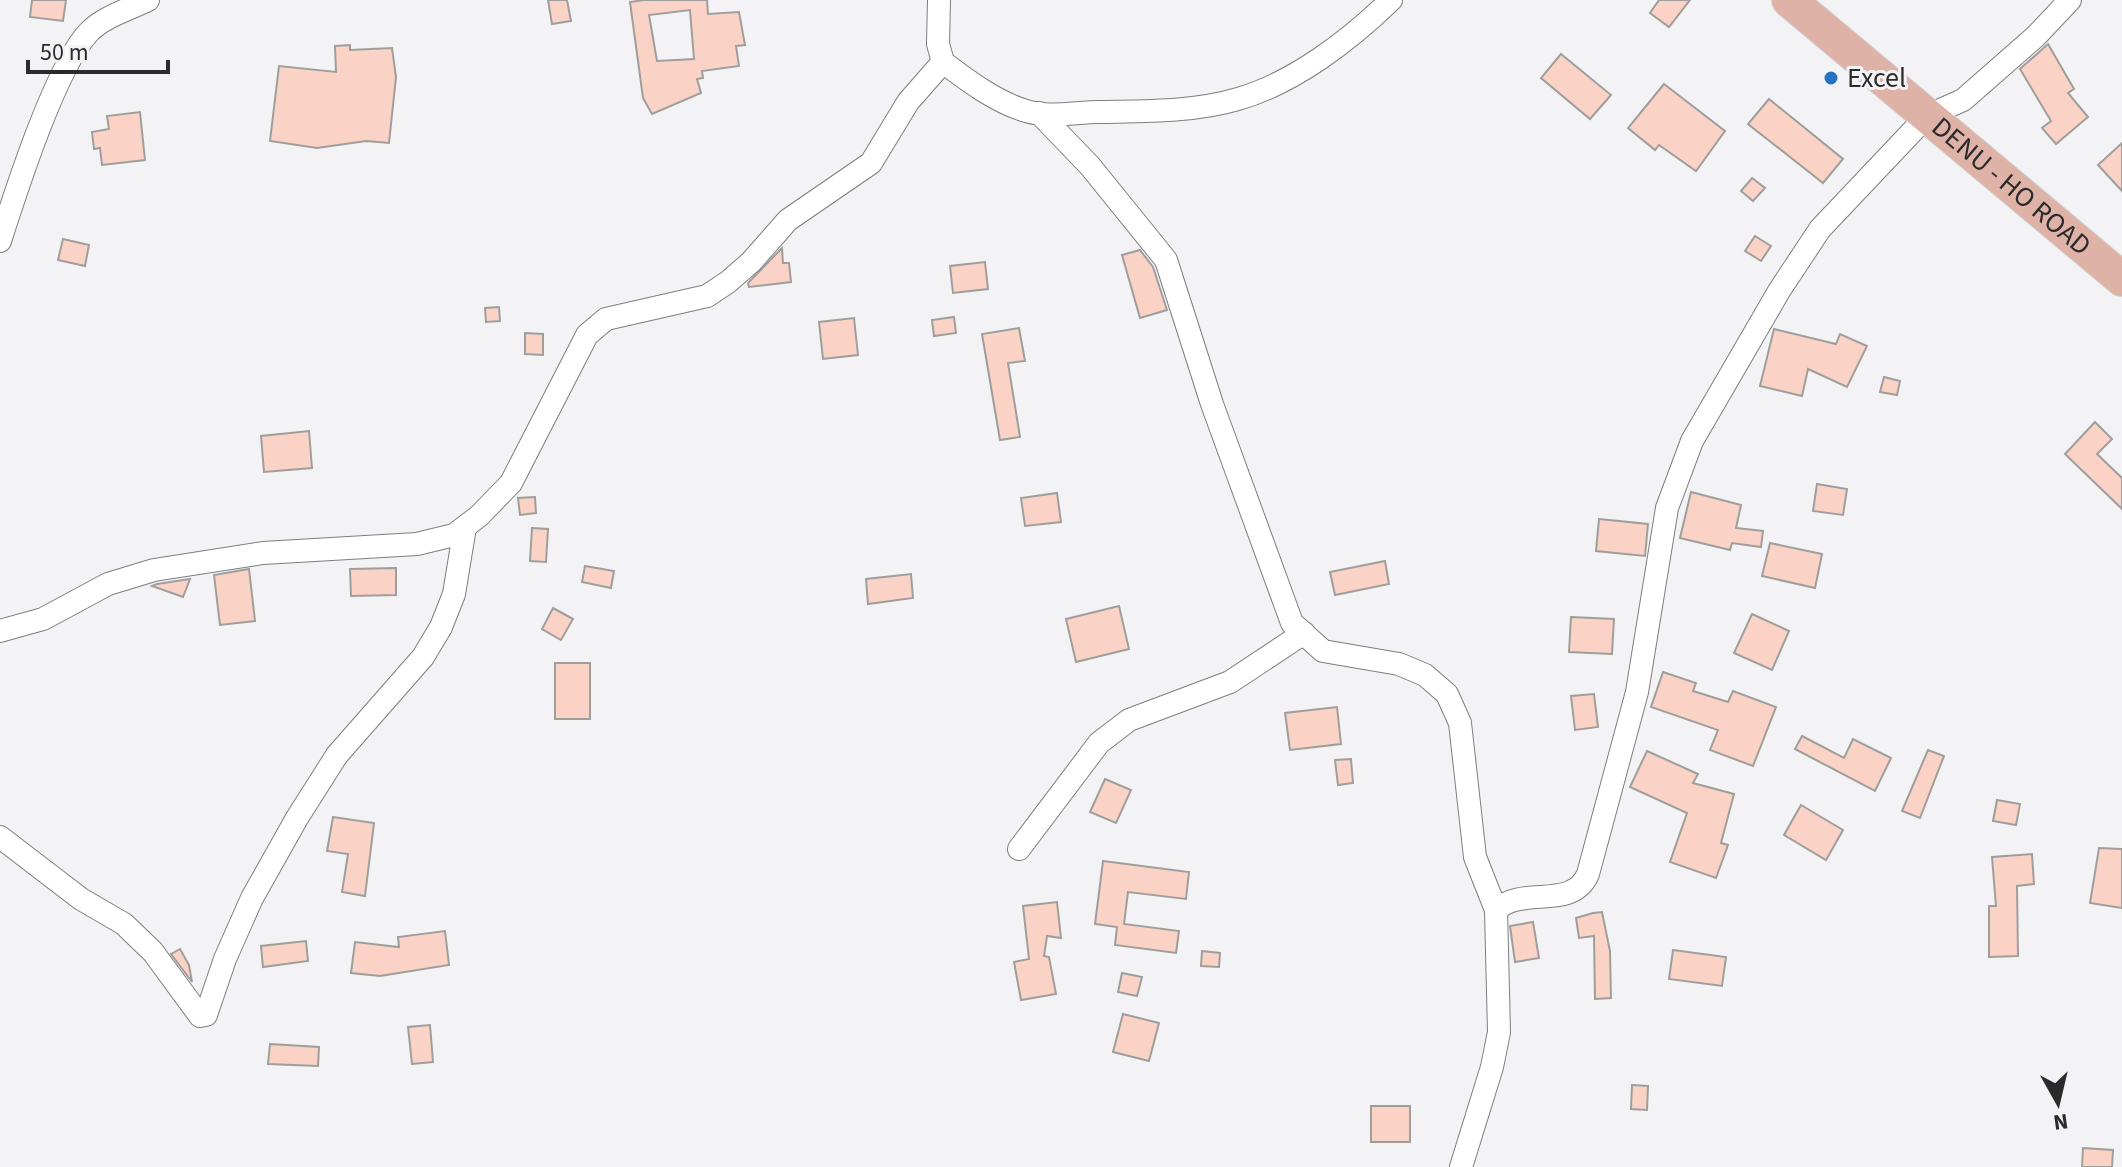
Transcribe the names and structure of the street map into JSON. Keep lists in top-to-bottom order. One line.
{"streets":{"main road":["DENU - HO ROAD"]},"places":["Excel"],"scale_bar":"50 m","north":"bottom"}
